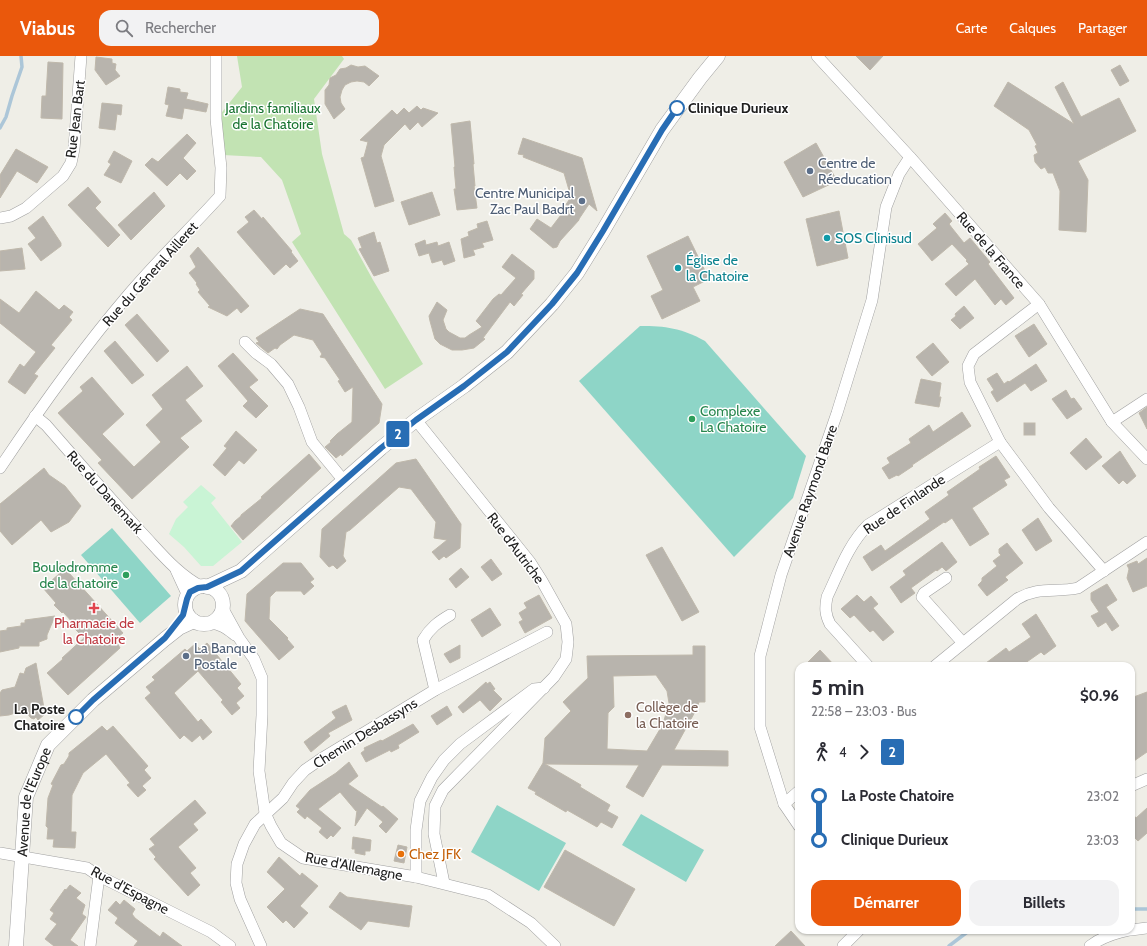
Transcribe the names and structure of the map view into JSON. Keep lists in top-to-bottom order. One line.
{"streets":{"street":["Rue Jean Bart","Rue de la France","Rue du Géneral Ailleret","Avenue Raymond Barre","Rue du Danemark","Rue de Finlande","Rue d'Autriche","Chemin Desbassyns","Avenue de l'Europe","Rue d'Allemagne","Rue d'Espagne"]},"crossings":[["Rue de la France","Avenue Raymond Barre"],["Rue du Géneral Ailleret","Rue du Danemark"],["Rue du Danemark","Avenue de l'Europe"],["Rue du Danemark","Rue d'Allemagne"],["Rue d'Autriche","Rue d'Allemagne"],["Chemin Desbassyns","Rue d'Allemagne"],["Avenue de l'Europe","Rue d'Allemagne"],["Avenue de l'Europe","Rue d'Espagne"]],"parks":["Jardins familiaux de la Chatoire"],"places":{"other":["Clinique Durieux","Centre de Réeducation","Centre Municipal Zac Paul Badrt","SOS Clinisud","Église de la Chatoire","Complexe La Chatoire","Boulodromme de la chatoire","La Banque Postale","Collège de la Chatoire","La Poste Chatoire","Chez JFK"],"health":["Pharmacie de la Chatoire"]},"lines":["bus line 2"],"page":{"header":"Viabus","search":"Rechercher","nav":["Carte","Calques","Partager"],"on_map":"2","heading":["5 min","22:58 – 23:03 · Bus","$0.96"],"legs":["4","2"],"list":[{"name":"La Poste Chatoire","value":"23:02"},{"name":"Clinique Durieux","value":"23:03"}],"buttons":["Démarrer","Billets"]}}
